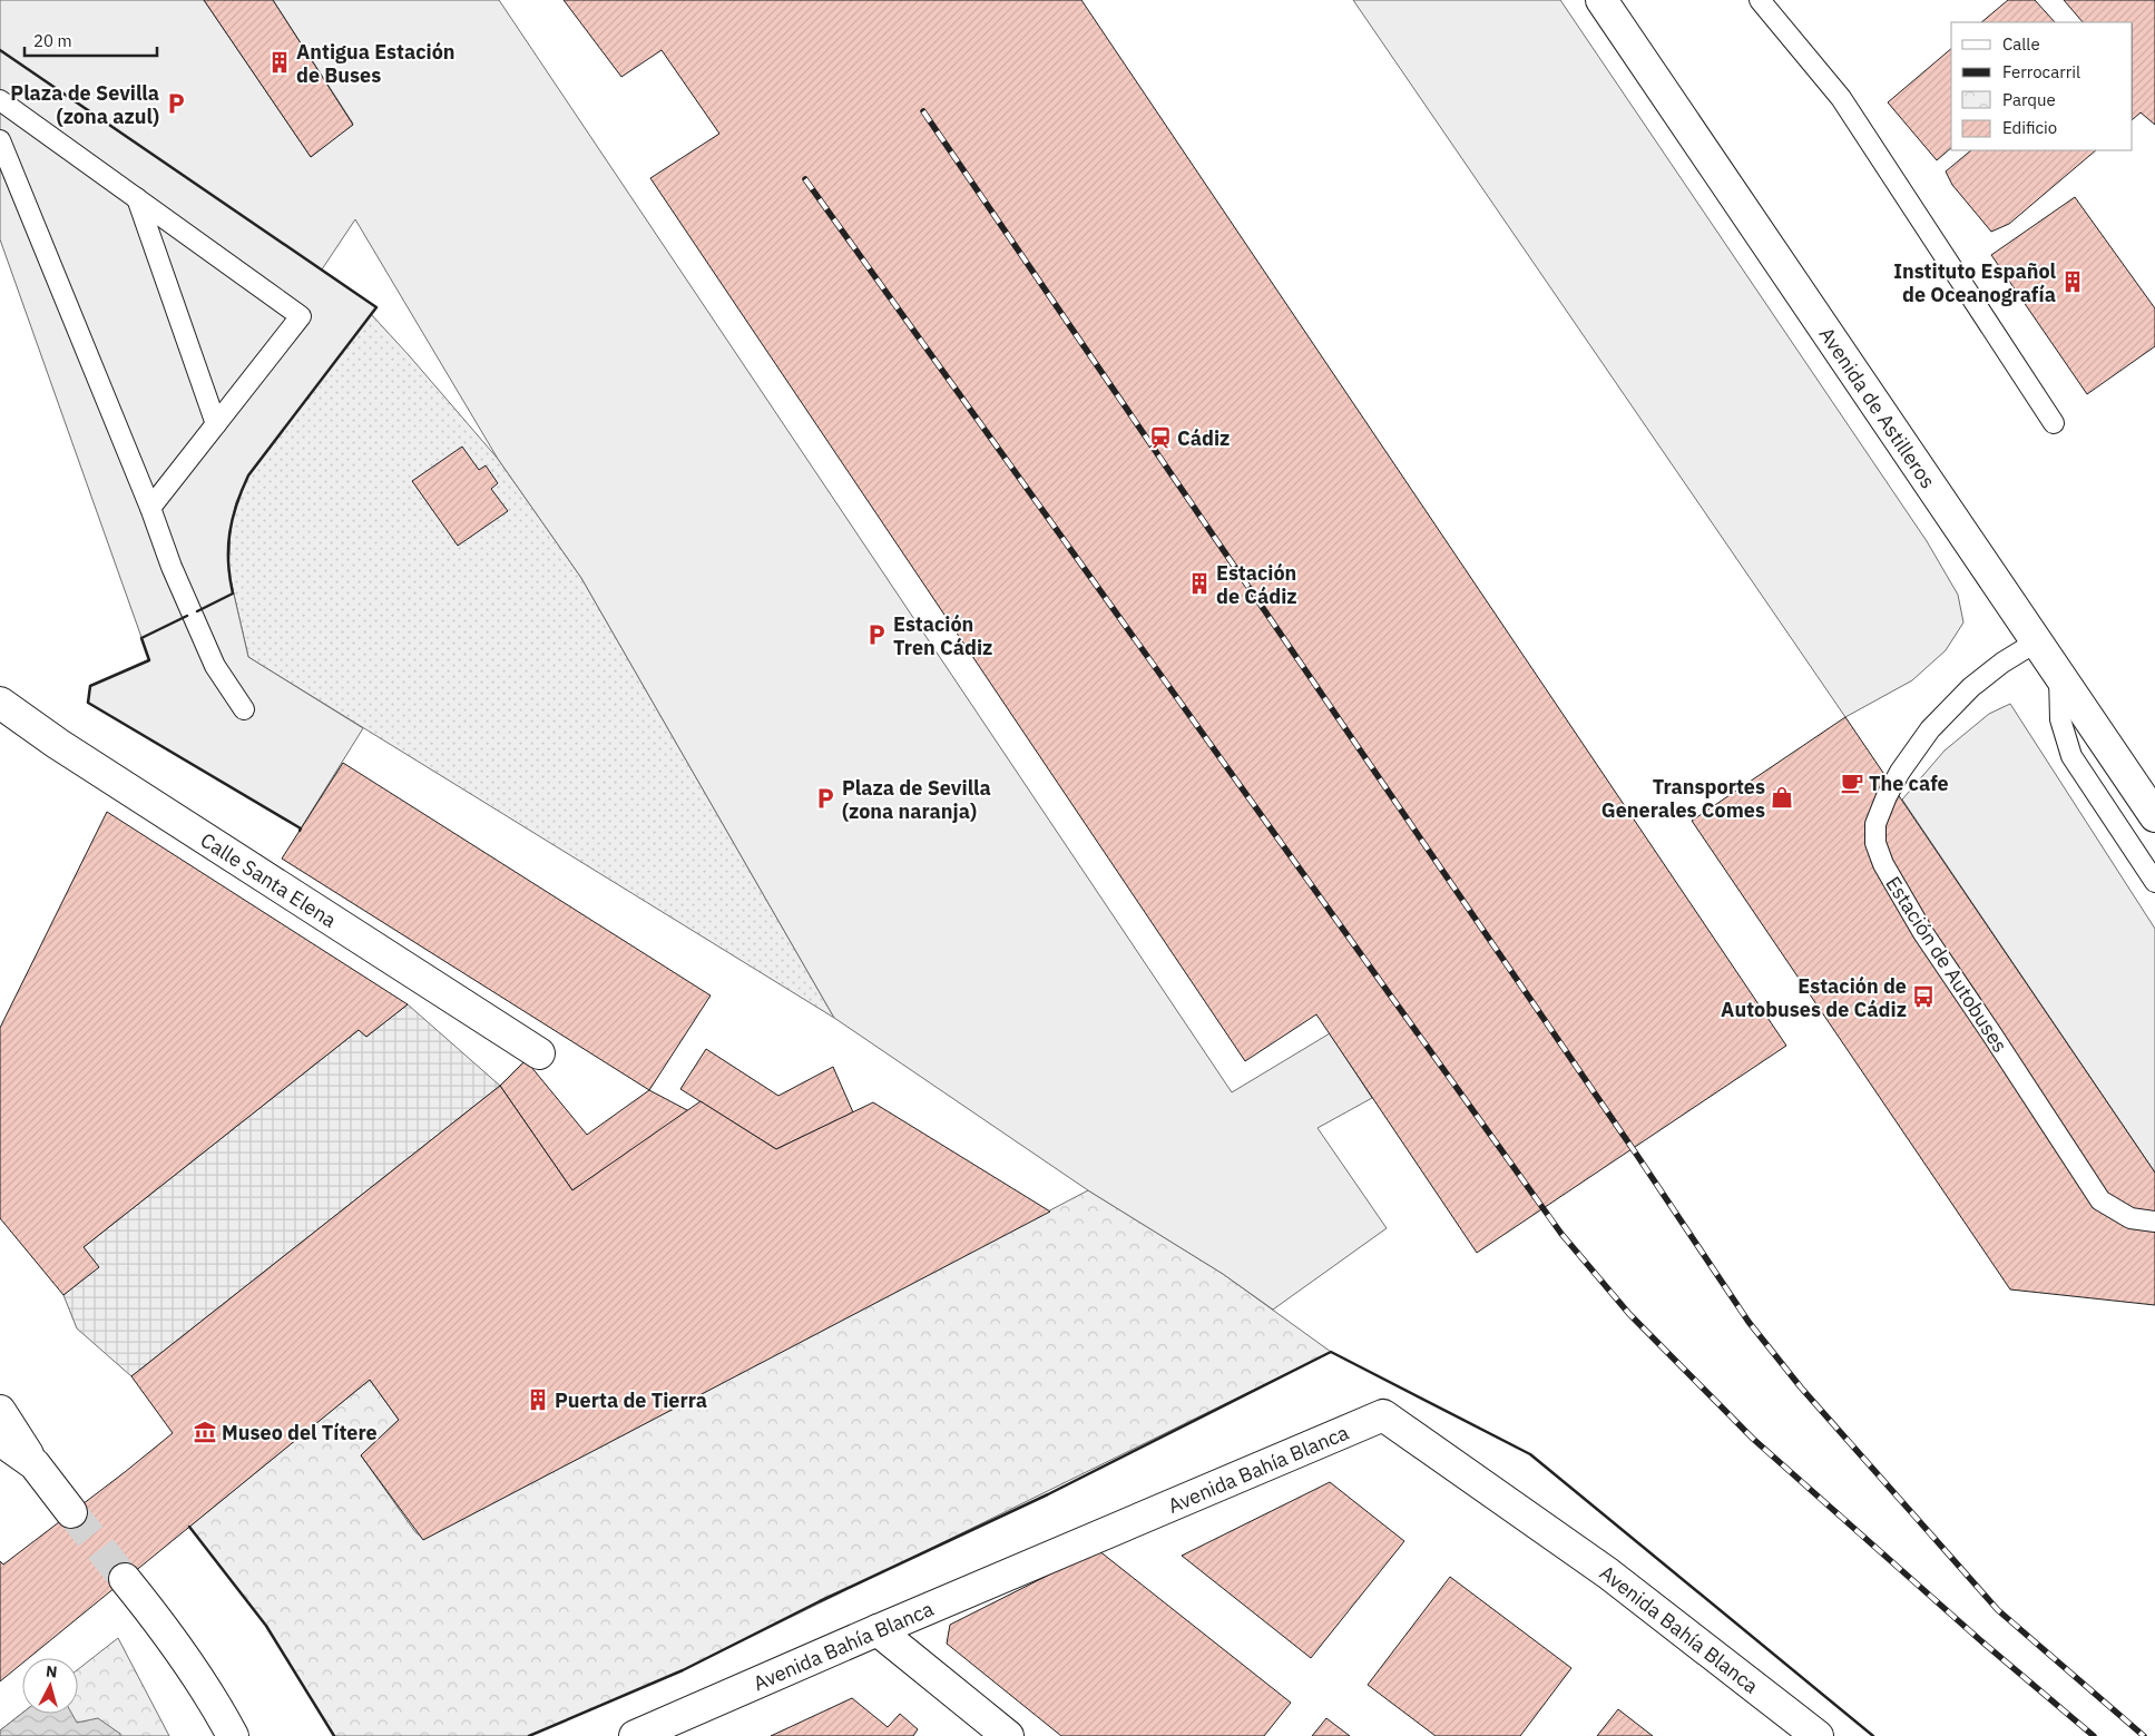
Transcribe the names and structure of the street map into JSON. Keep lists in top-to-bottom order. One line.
{"streets":{"street":["Avenida de Astilleros","Calle Santa Elena","Avenida Bahía Blanca"],"lane":["Estación de Autobuses"]},"crossings":[["Avenida de Astilleros","Estación de Autobuses"]],"places":{"building":["Antigua Estación de Buses","Instituto Español de Oceanografía","Estación de Cádiz","Puerta de Tierra"],"parking":["Plaza de Sevilla (zona azul)","Estación Tren Cádiz","Plaza de Sevilla (zona naranja)"],"station":["Cádiz"],"cafe":["The cafe"],"shop":["Transportes Generales Comes"],"bus stop":["Estación de Autobuses de Cádiz"],"museum":["Museo del Títere"]},"legend":["Calle","Ferrocarril","Parque","Edificio"],"scale_bar":"20 m","north":"top"}
